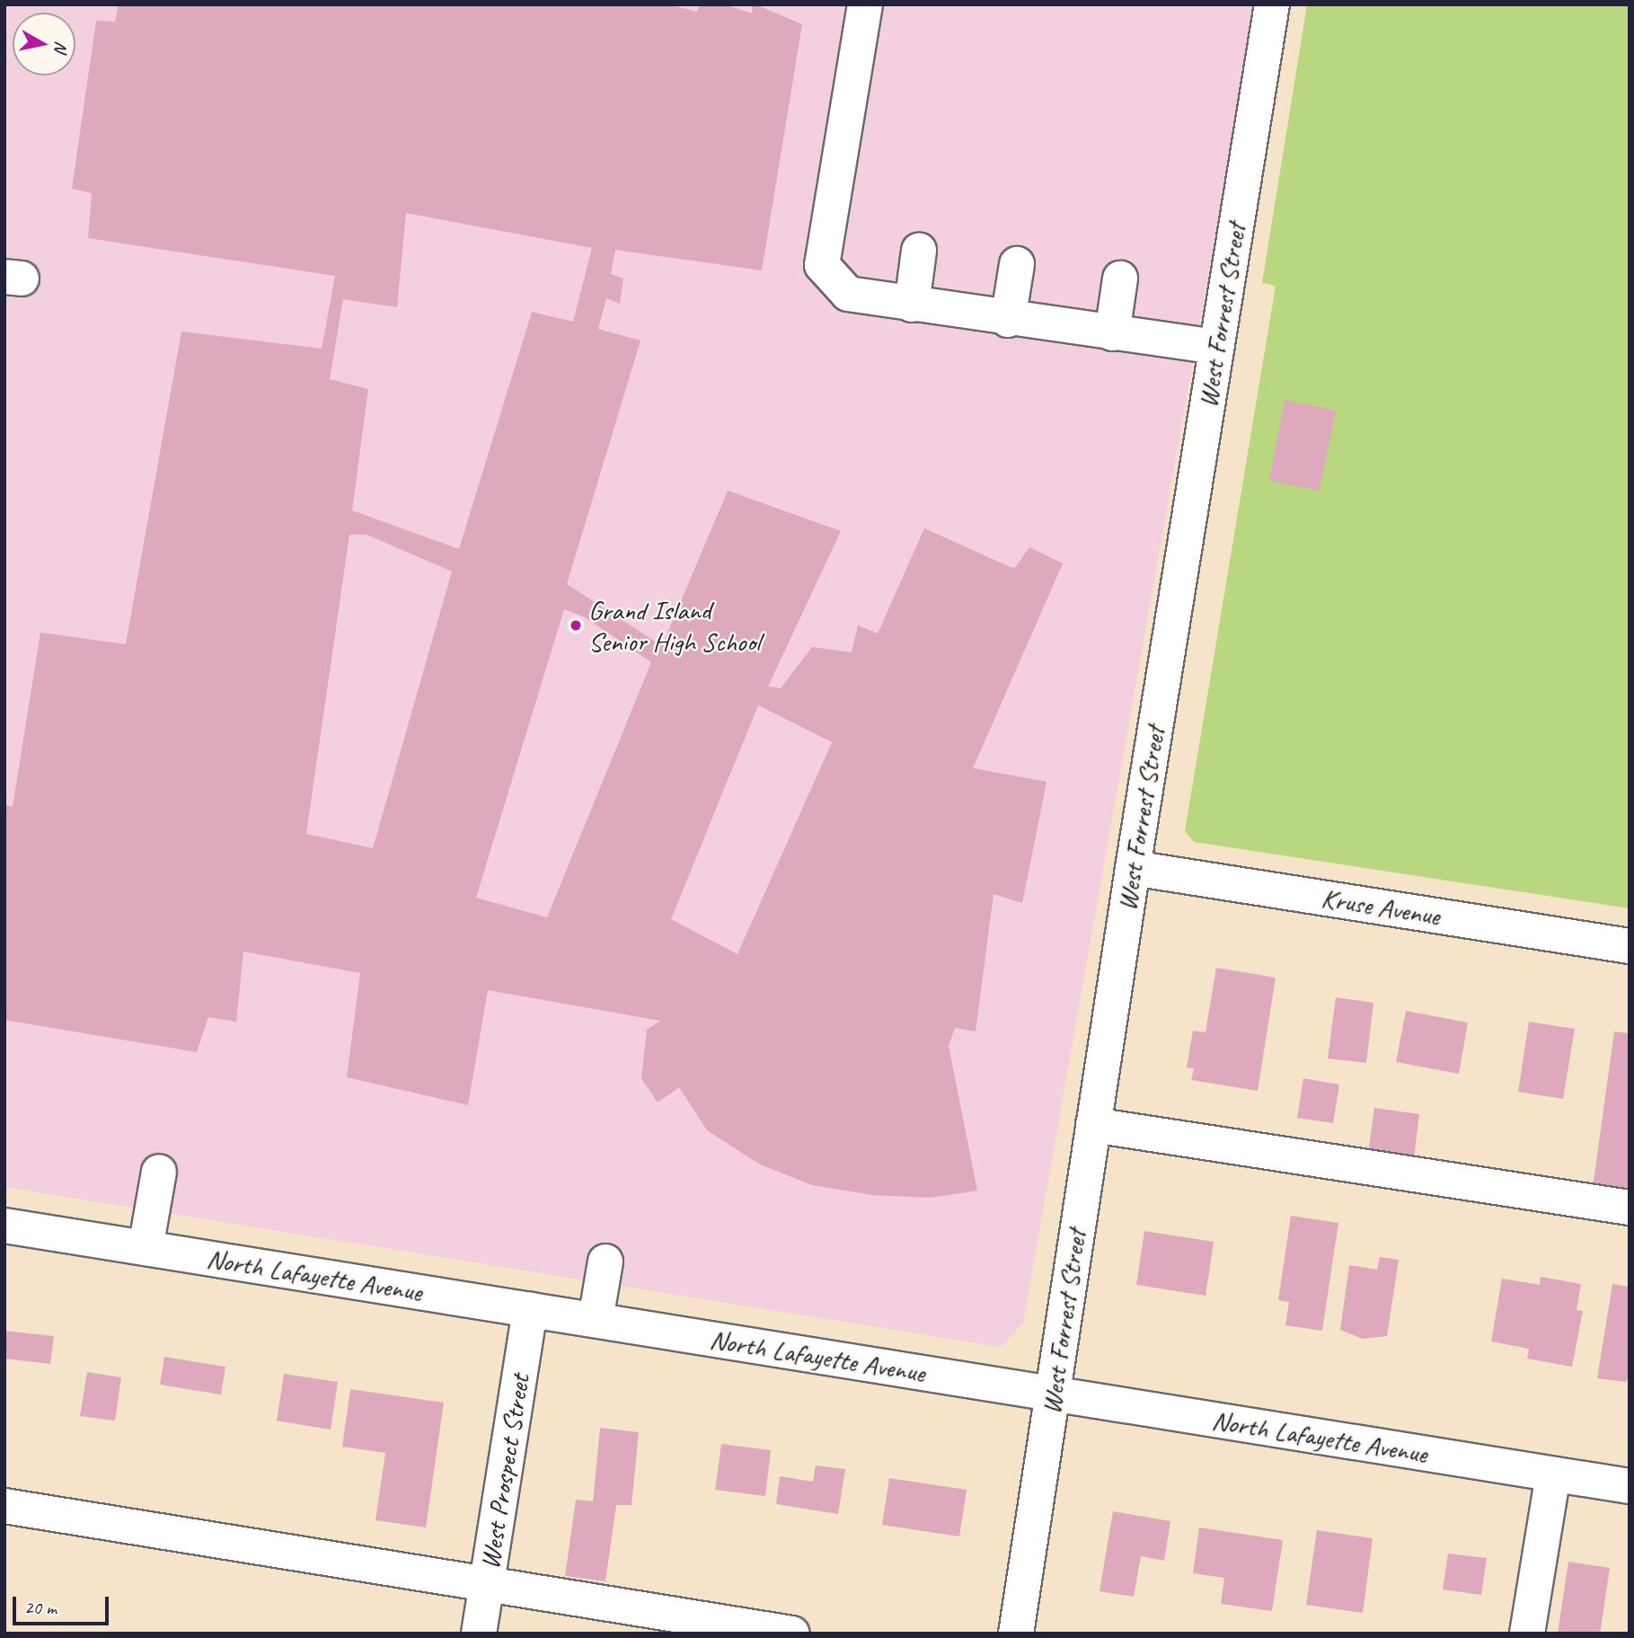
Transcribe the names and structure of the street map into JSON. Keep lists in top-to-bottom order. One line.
{"streets":{"street":["West Forrest Street","Kruse Avenue","North Lafayette Avenue","West Prospect Street"]},"crossings":[["West Forrest Street","Kruse Avenue"],["West Forrest Street","North Lafayette Avenue"],["North Lafayette Avenue","West Prospect Street"]],"places":["Grand Island Senior High School"],"scale_bar":"20 m","north":"right"}
